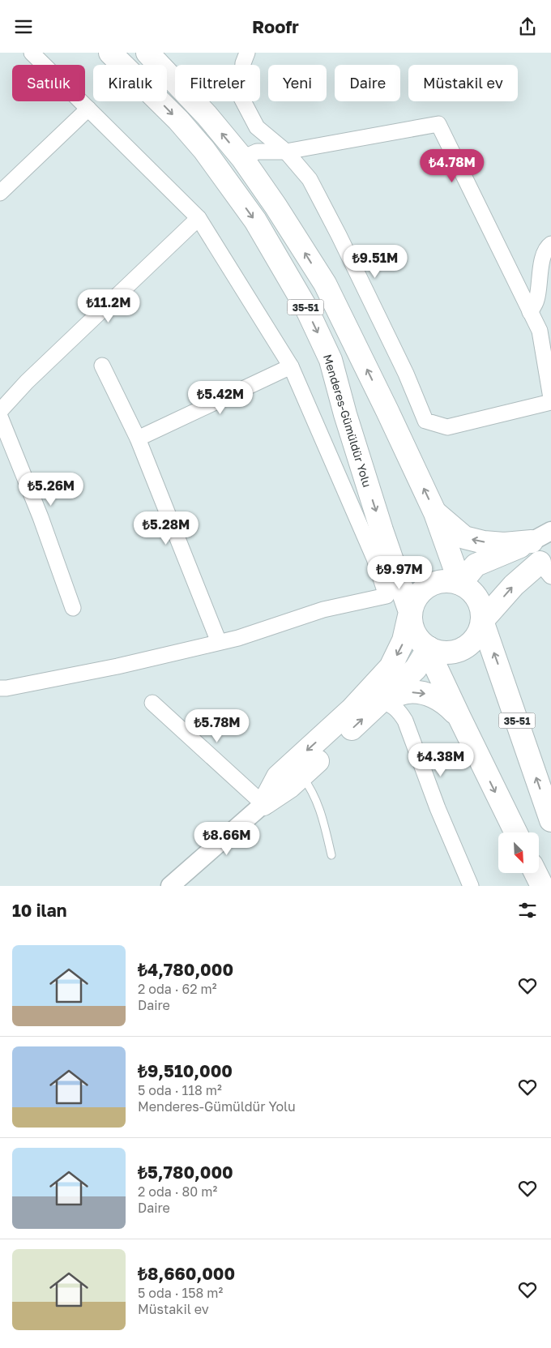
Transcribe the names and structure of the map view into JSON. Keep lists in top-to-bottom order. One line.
{"streets":{"main road":["35-51","Menderes-Gümüldür Yolu"]},"crossings":[["35-51","Menderes-Gümüldür Yolu"]],"north":"bottom right","page":{"header":"Roofr","chip":["Satılık","Kiralık","Filtreler","Yeni","Daire","Müstakil ev"],"price":["₺4.78M","₺9.51M","₺11.2M","₺5.42M","₺5.26M","₺5.28M","₺9.97M","₺5.78M","₺4.38M","₺8.66M"],"heading":"10 ilan","list":[{"name":"₺4,780,000","note":"2 oda · 62 m² · Daire"},{"name":"₺9,510,000","note":"5 oda · 118 m² · Menderes-Gümüldür Yolu"},{"name":"₺5,780,000","note":"2 oda · 80 m² · Daire"},{"name":"₺8,660,000","note":"5 oda · 158 m² · Müstakil ev"}]}}
